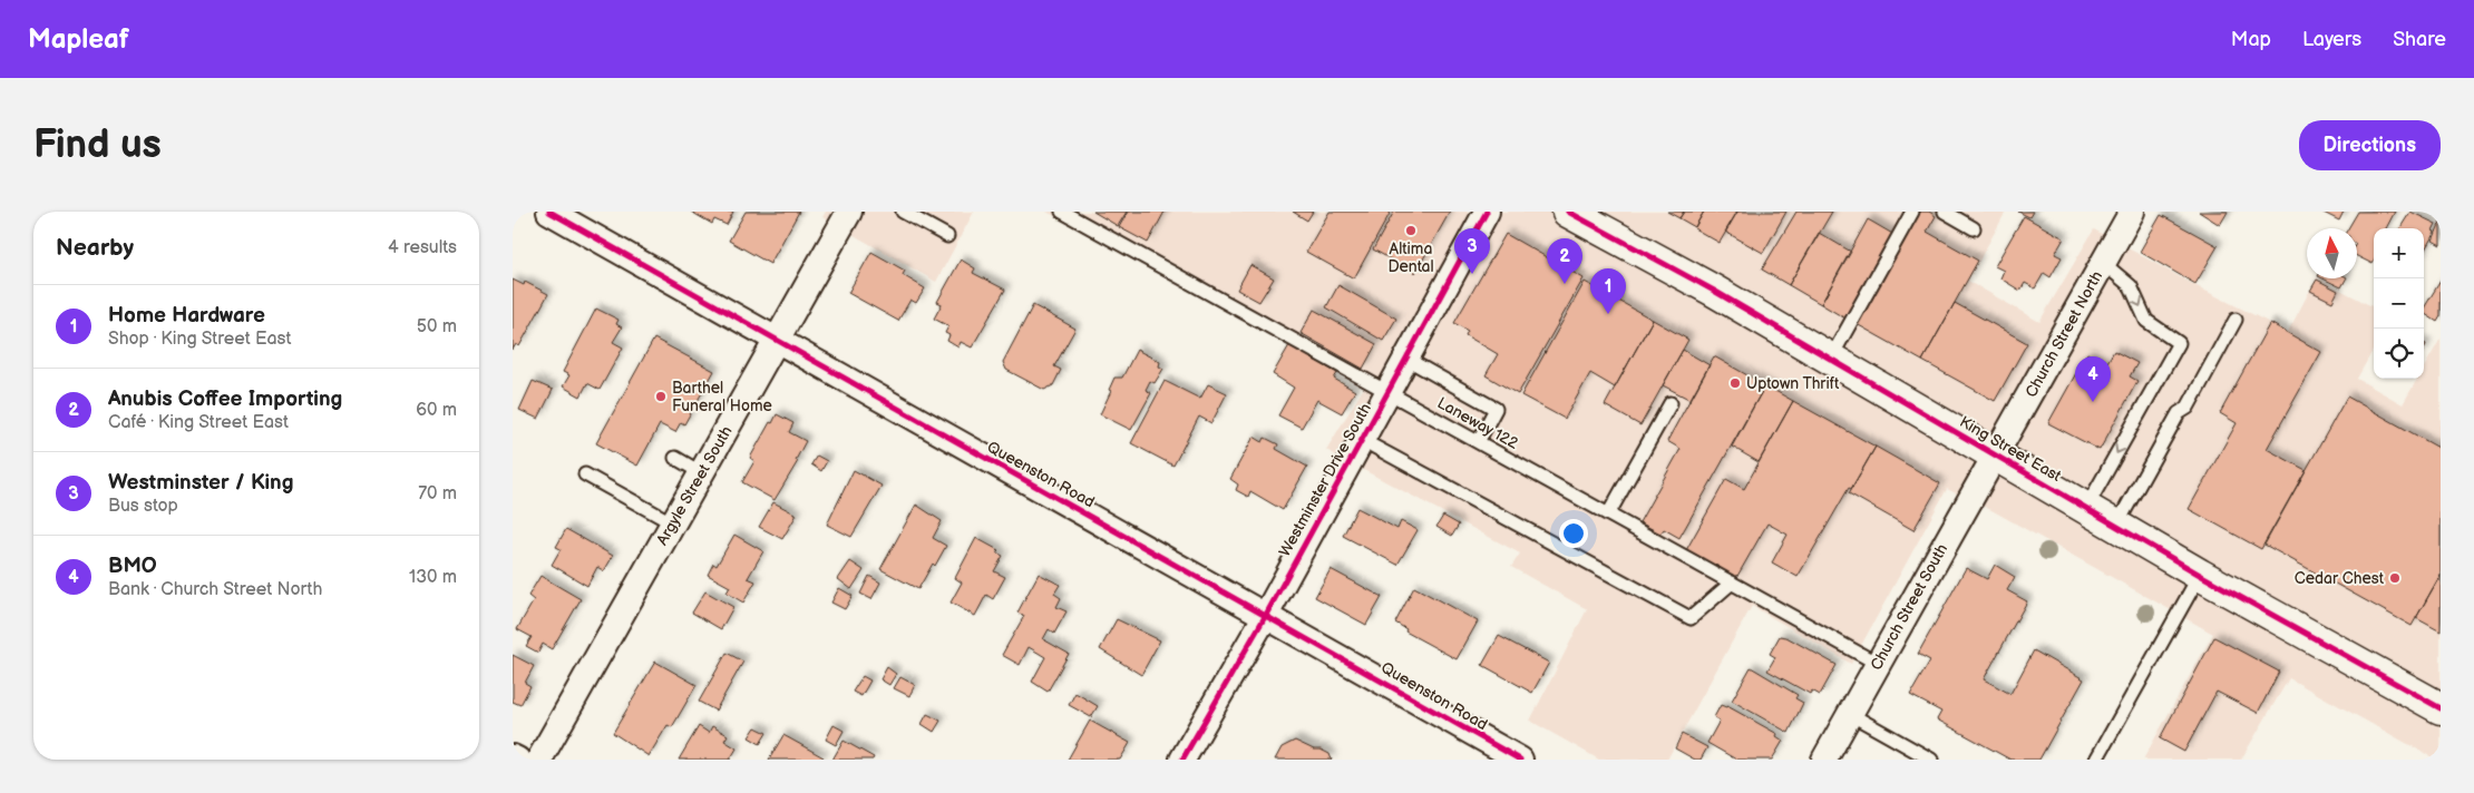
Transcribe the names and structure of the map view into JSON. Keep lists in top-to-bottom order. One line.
{"streets":{"main road":["King Street East"],"street":["Church Street North","Queenston Road","Westminster Drive South","Argyle Street South","Church Street South"],"lane":["Laneway 122"]},"crossings":[["Church Street North","King Street East"],["Church Street North","Church Street South"],["Laneway 122","Westminster Drive South"],["Laneway 122","Church Street South"],["King Street East","Church Street South"],["Queenston Road","Westminster Drive South"],["Queenston Road","Argyle Street South"]],"places":["Altima Dental","Uptown Thrift","Barthel Funeral Home","Cedar Chest"],"north":"top","page":{"header":"Mapleaf","nav":["Map","Layers","Share"],"buttons":"Directions","title":"Find us","heading":["Nearby","4 results"],"map_buttons":["+","−"],"pins":["3","2","1","4"],"list":[{"mark":"1","name":"Home Hardware","note":"Shop · King Street East","value":"50 m"},{"mark":"2","name":"Anubis Coffee Importing","note":"Café · King Street East","value":"60 m"},{"mark":"3","name":"Westminster / King","note":"Bus stop","value":"70 m"},{"mark":"4","name":"BMO","note":"Bank · Church Street North","value":"130 m"}]}}
